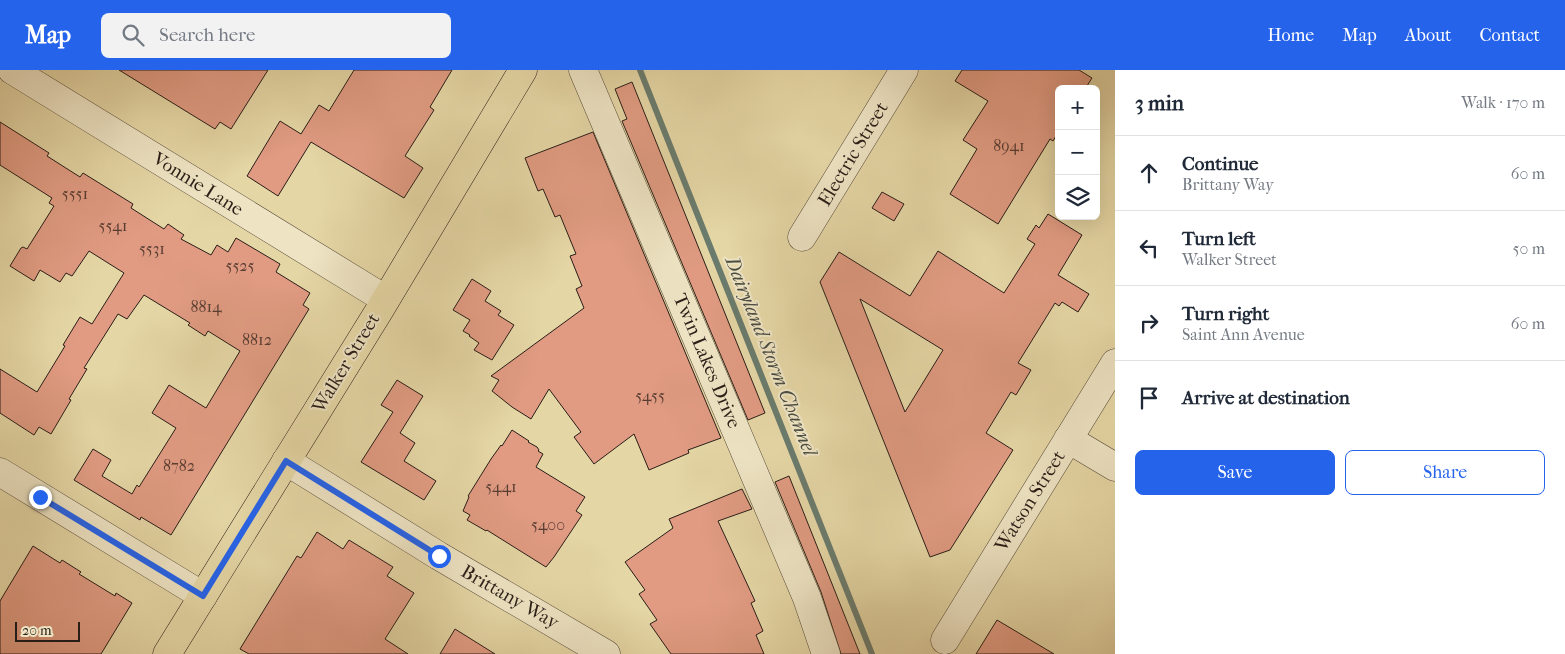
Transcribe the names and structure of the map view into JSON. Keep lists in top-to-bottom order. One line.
{"streets":{"main road":["Walker Street"],"street":["Electric Street","Vonnie Lane","Twin Lakes Drive","Watson Street","Brittany Way"]},"crossings":[["Vonnie Lane","Walker Street"],["Walker Street","Brittany Way"]],"water":["Dairyland Storm Channel"],"house_numbers":["8941","5551","5541","5531","5525","8814","8812","5455","8782","5441","5400"],"scale_bar":"20 m","page":{"header":"Map","search":"Search here","nav":["Home","Map","About","Contact"],"heading":["3 min","Walk · 170 m"],"map_buttons":["+","−"],"list":[["Continue","Brittany Way","60 m"],["Turn left","Walker Street","50 m"],["Turn right","Saint Ann Avenue","60 m"],"Arrive at destination"],"buttons":["Save","Share"],"scale":"20 m"}}
